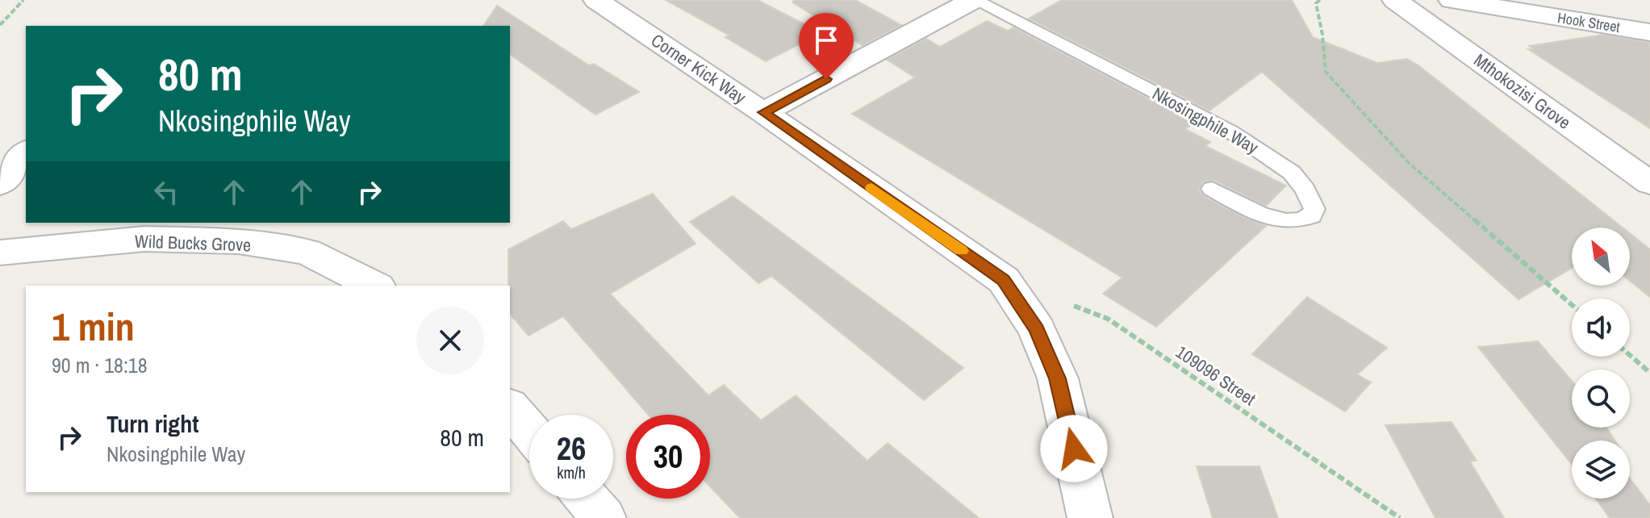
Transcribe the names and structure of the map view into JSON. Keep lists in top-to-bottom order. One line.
{"streets":{"street":["Hook Street","Corner Kick Way","Mthokozisi Grove","Nkosingphile Way","Wild Bucks Grove"],"path":["109096 Street"]},"crossings":[["Corner Kick Way","Nkosingphile Way"],["Corner Kick Way","109096 Street"]],"north":"top left","page":{"turn":["80 m","Nkosingphile Way"],"heading":["1 min","90 m · 18:18"],"list":[{"name":"Turn right","note":"Nkosingphile Way","value":"80 m"}],"speed":"26 km/h","limit":"30"}}
